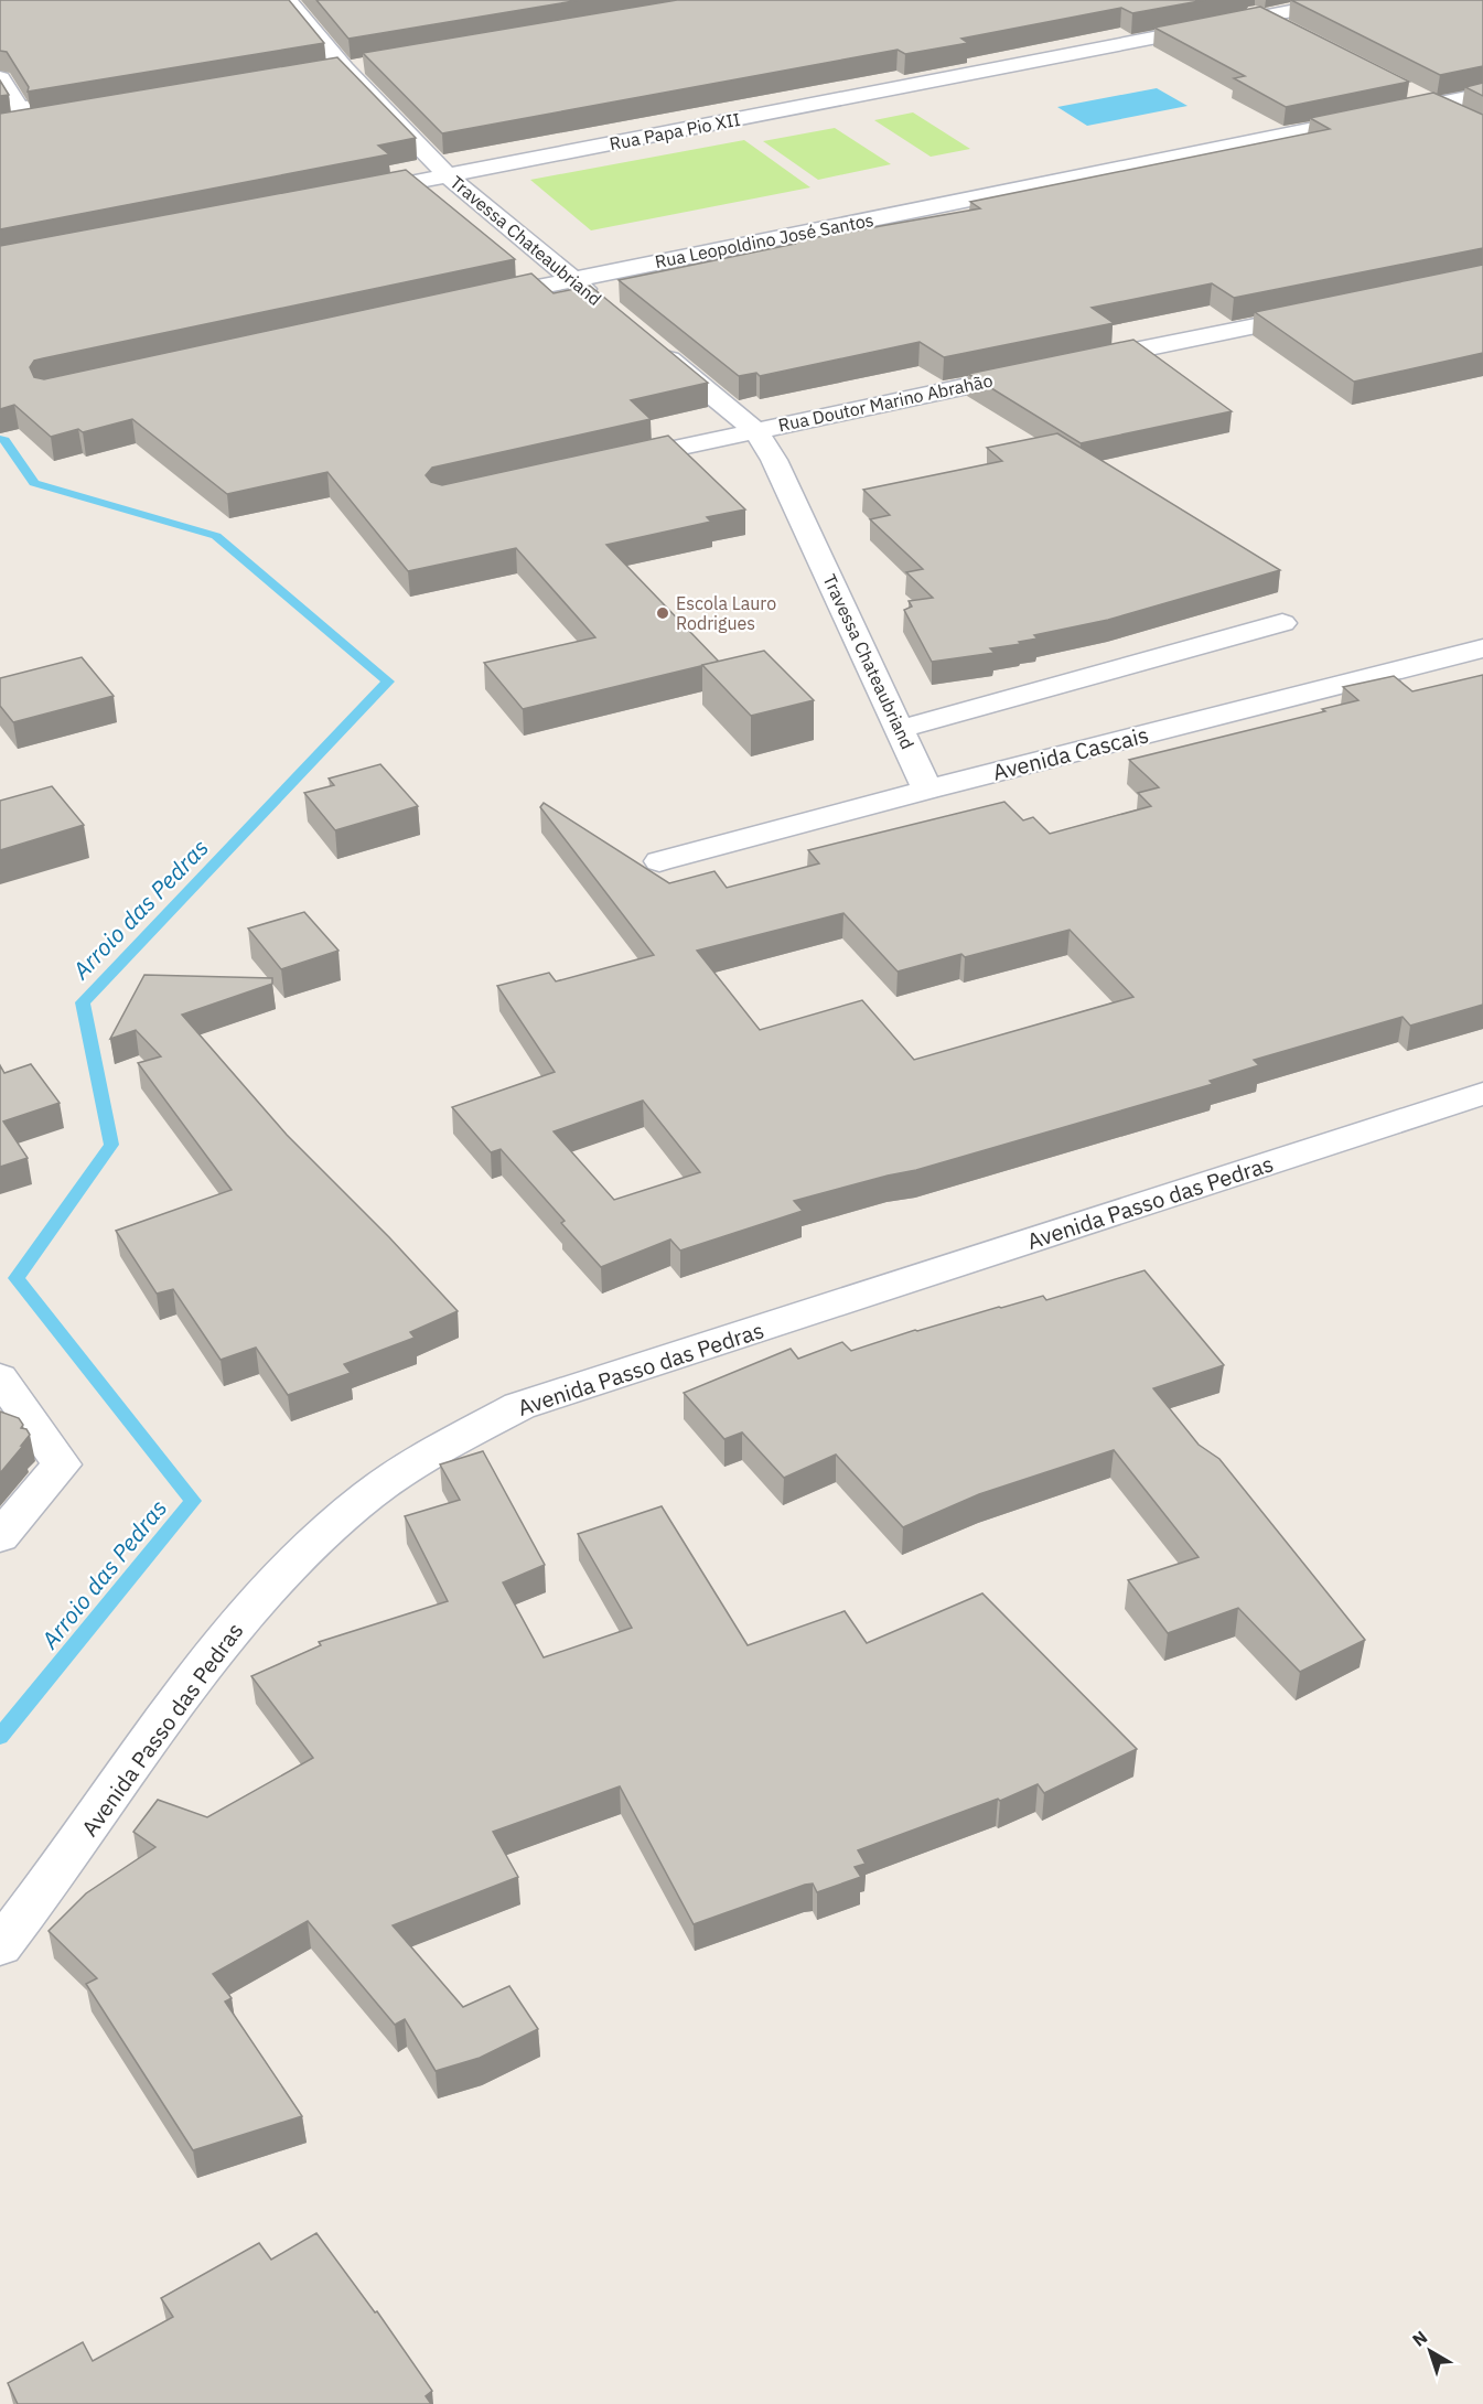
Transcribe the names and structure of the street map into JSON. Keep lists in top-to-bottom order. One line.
{"streets":{"street":["Rua Papa Pio XII","Travessa Chateaubriand","Rua Leopoldino José Santos","Rua Doutor Marino Abrahão","Avenida Cascais","Avenida Passo das Pedras"]},"crossings":[["Rua Papa Pio XII","Travessa Chateaubriand"],["Travessa Chateaubriand","Rua Leopoldino José Santos"],["Travessa Chateaubriand","Rua Doutor Marino Abrahão"],["Travessa Chateaubriand","Avenida Cascais"]],"water":["Arroio das Pedras"],"places":["Escola Lauro Rodrigues"],"north":"top left"}
